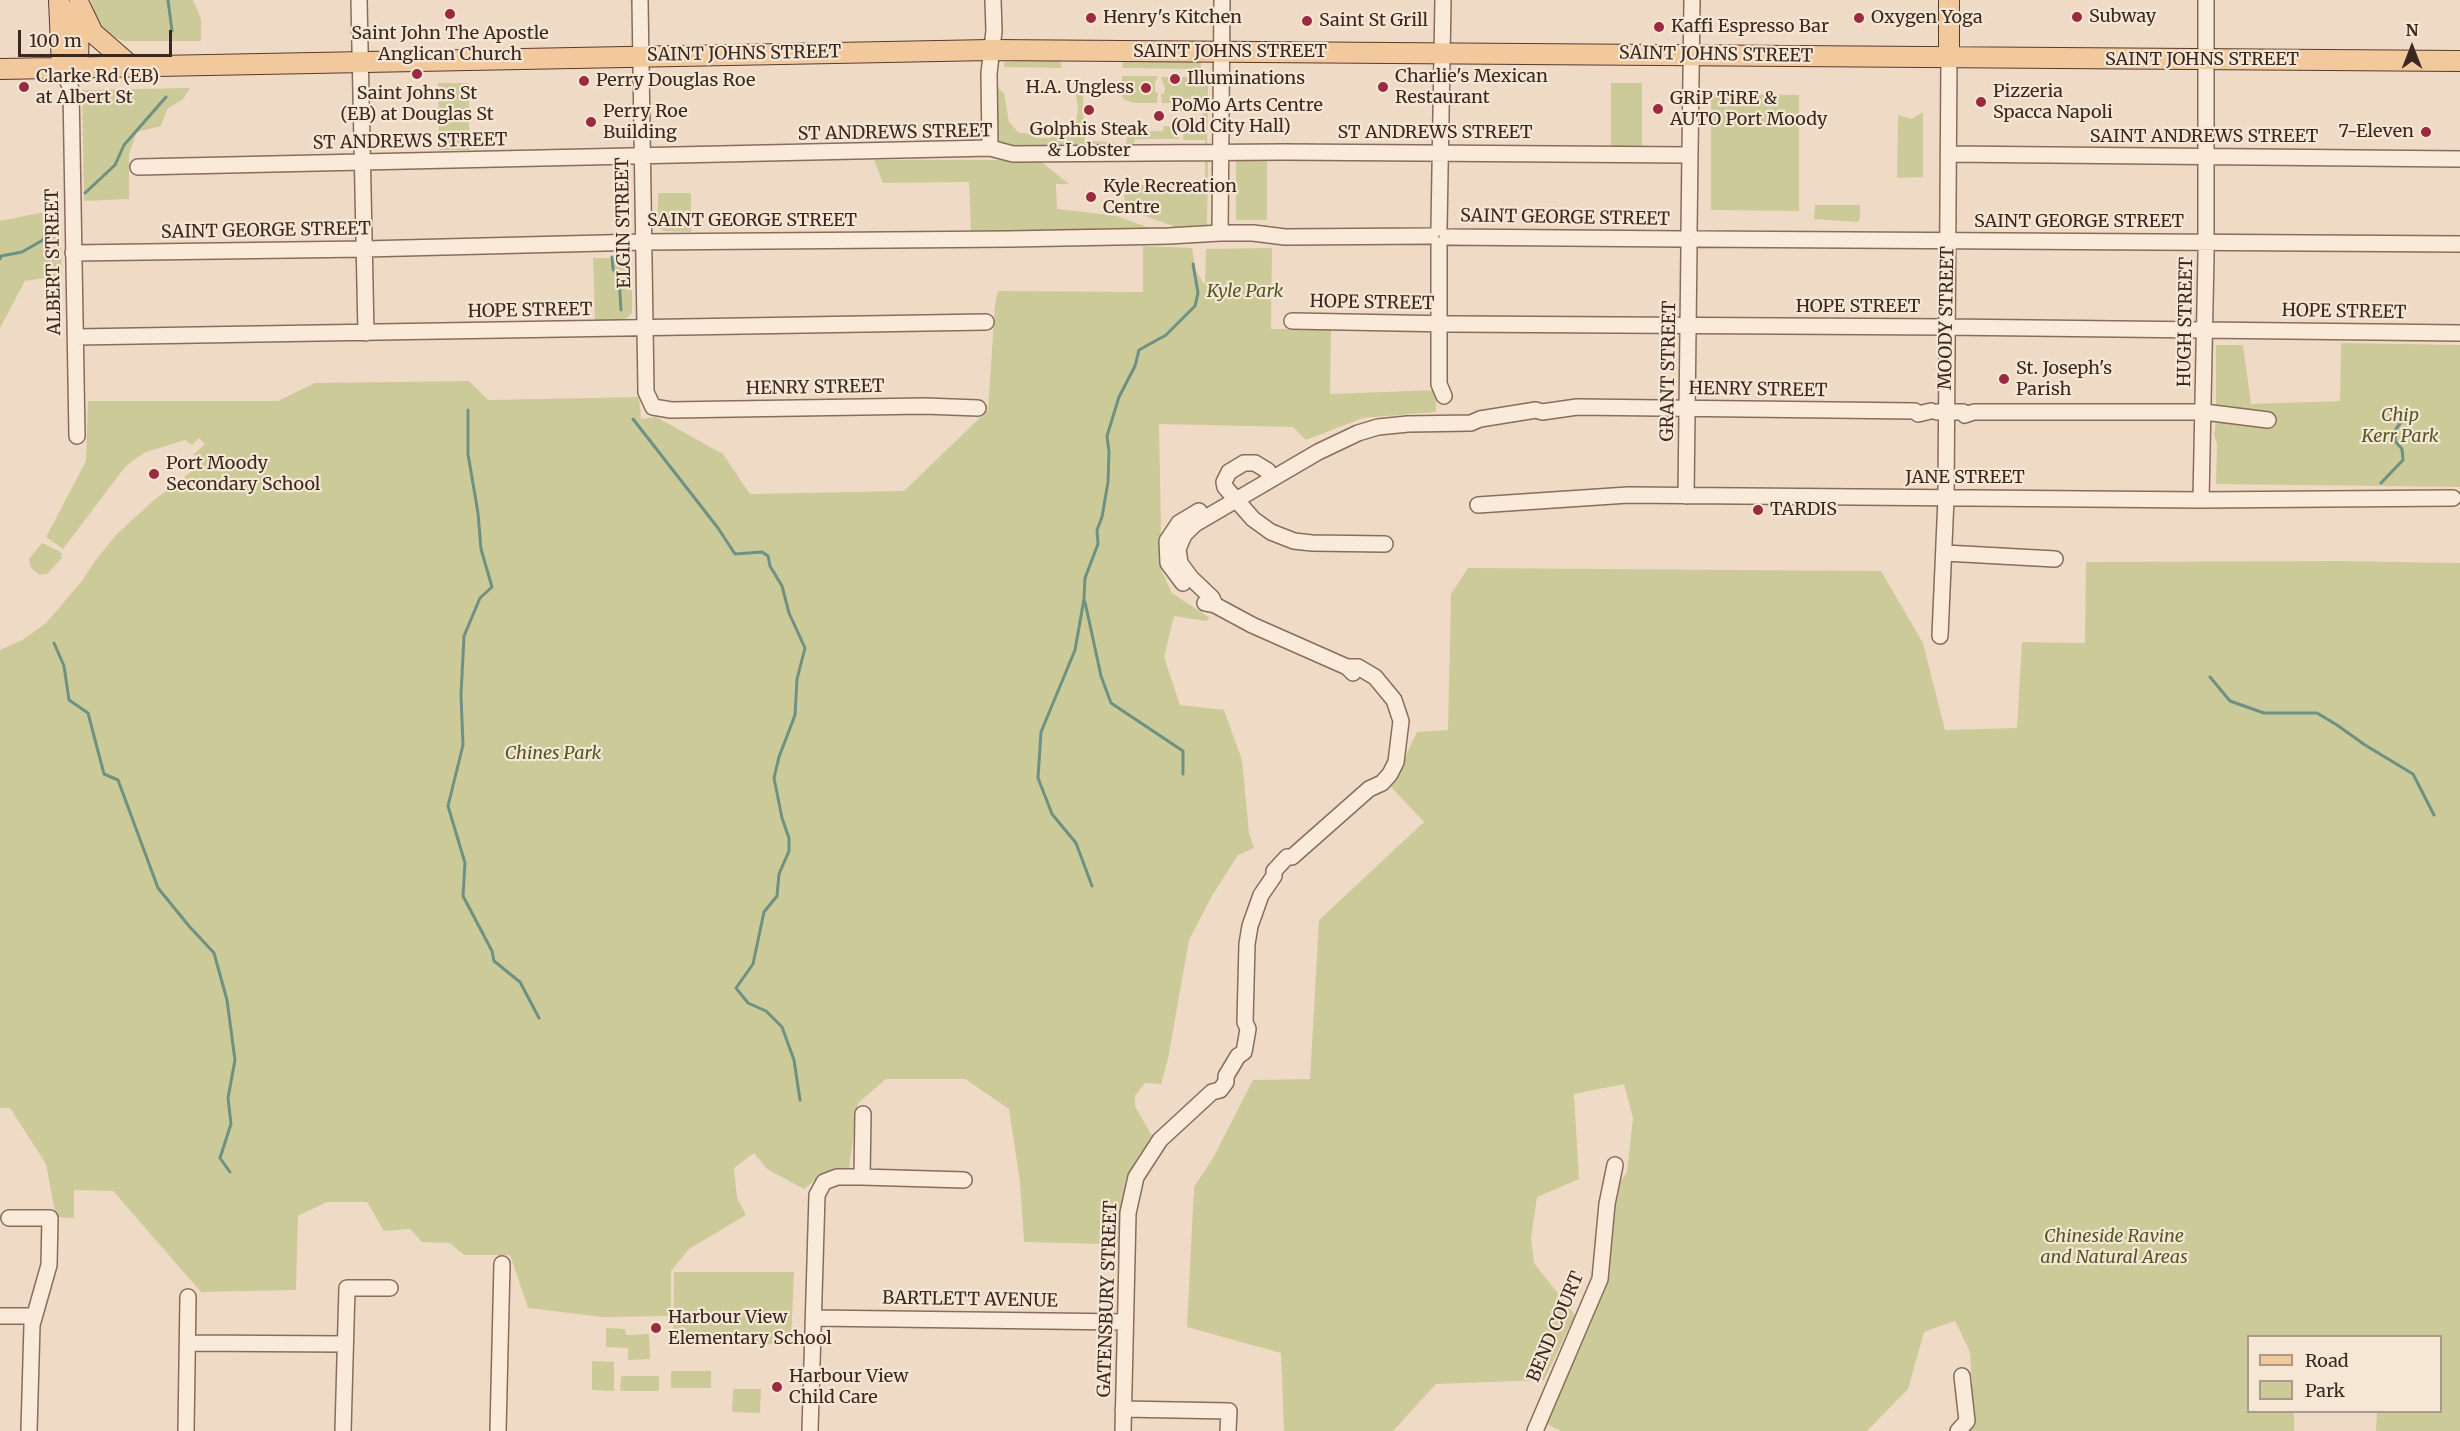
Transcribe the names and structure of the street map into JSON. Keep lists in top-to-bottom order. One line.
{"streets":{"main road":["SAINT JOHNS STREET","MOODY STREET"],"street":["ST ANDREWS STREET","SAINT ANDREWS STREET","SAINT GEORGE STREET","ELGIN STREET","ALBERT STREET","HOPE STREET","HUGH STREET","GRANT STREET","HENRY STREET","JANE STREET","GATENSBURY STREET","BARTLETT AVENUE","BEND COURT"]},"crossings":[["SAINT JOHNS STREET","ELGIN STREET"],["SAINT JOHNS STREET","ALBERT STREET"],["SAINT JOHNS STREET","MOODY STREET"],["SAINT JOHNS STREET","HUGH STREET"],["SAINT JOHNS STREET","GRANT STREET"],["ST ANDREWS STREET","ELGIN STREET"],["ST ANDREWS STREET","GRANT STREET"],["SAINT ANDREWS STREET","MOODY STREET"],["SAINT ANDREWS STREET","HUGH STREET"],["SAINT GEORGE STREET","ELGIN STREET"],["SAINT GEORGE STREET","ALBERT STREET"],["SAINT GEORGE STREET","MOODY STREET"],["SAINT GEORGE STREET","HUGH STREET"],["SAINT GEORGE STREET","GRANT STREET"],["ELGIN STREET","HOPE STREET"],["ELGIN STREET","HENRY STREET"],["ALBERT STREET","HOPE STREET"],["HOPE STREET","MOODY STREET"],["HOPE STREET","HUGH STREET"],["HOPE STREET","GRANT STREET"],["MOODY STREET","HENRY STREET"],["MOODY STREET","JANE STREET"],["HUGH STREET","HENRY STREET"],["HUGH STREET","JANE STREET"],["GRANT STREET","HENRY STREET"],["GRANT STREET","JANE STREET"],["GATENSBURY STREET","BARTLETT AVENUE"]],"parks":["Kyle Park","Chip Kerr Park","Chines Park","Chineside Ravine and Natural Areas"],"places":["Saint John The Apostle Anglican Church","Subway","Henry's Kitchen","Oxygen Yoga","Saint St Grill","Kaffi Espresso Bar","Saint Johns St (EB) at Douglas St","Illuminations","Perry Douglas Roe","Clarke Rd (EB) at Albert St","Charlie's Mexican Restaurant","H.A. Ungless","Pizzeria Spacca Napoli","GRiP TiRE & AUTO Port Moody","Golphis Steak & Lobster","PoMo Arts Centre (Old City Hall)","Perry Roe Building","7-Eleven","Kyle Recreation Centre","St. Joseph's Parish","Port Moody Secondary School","TARDIS","Harbour View Elementary School","Harbour View Child Care"],"legend":["Road","Park"],"scale_bar":"100 m","north":"top"}
